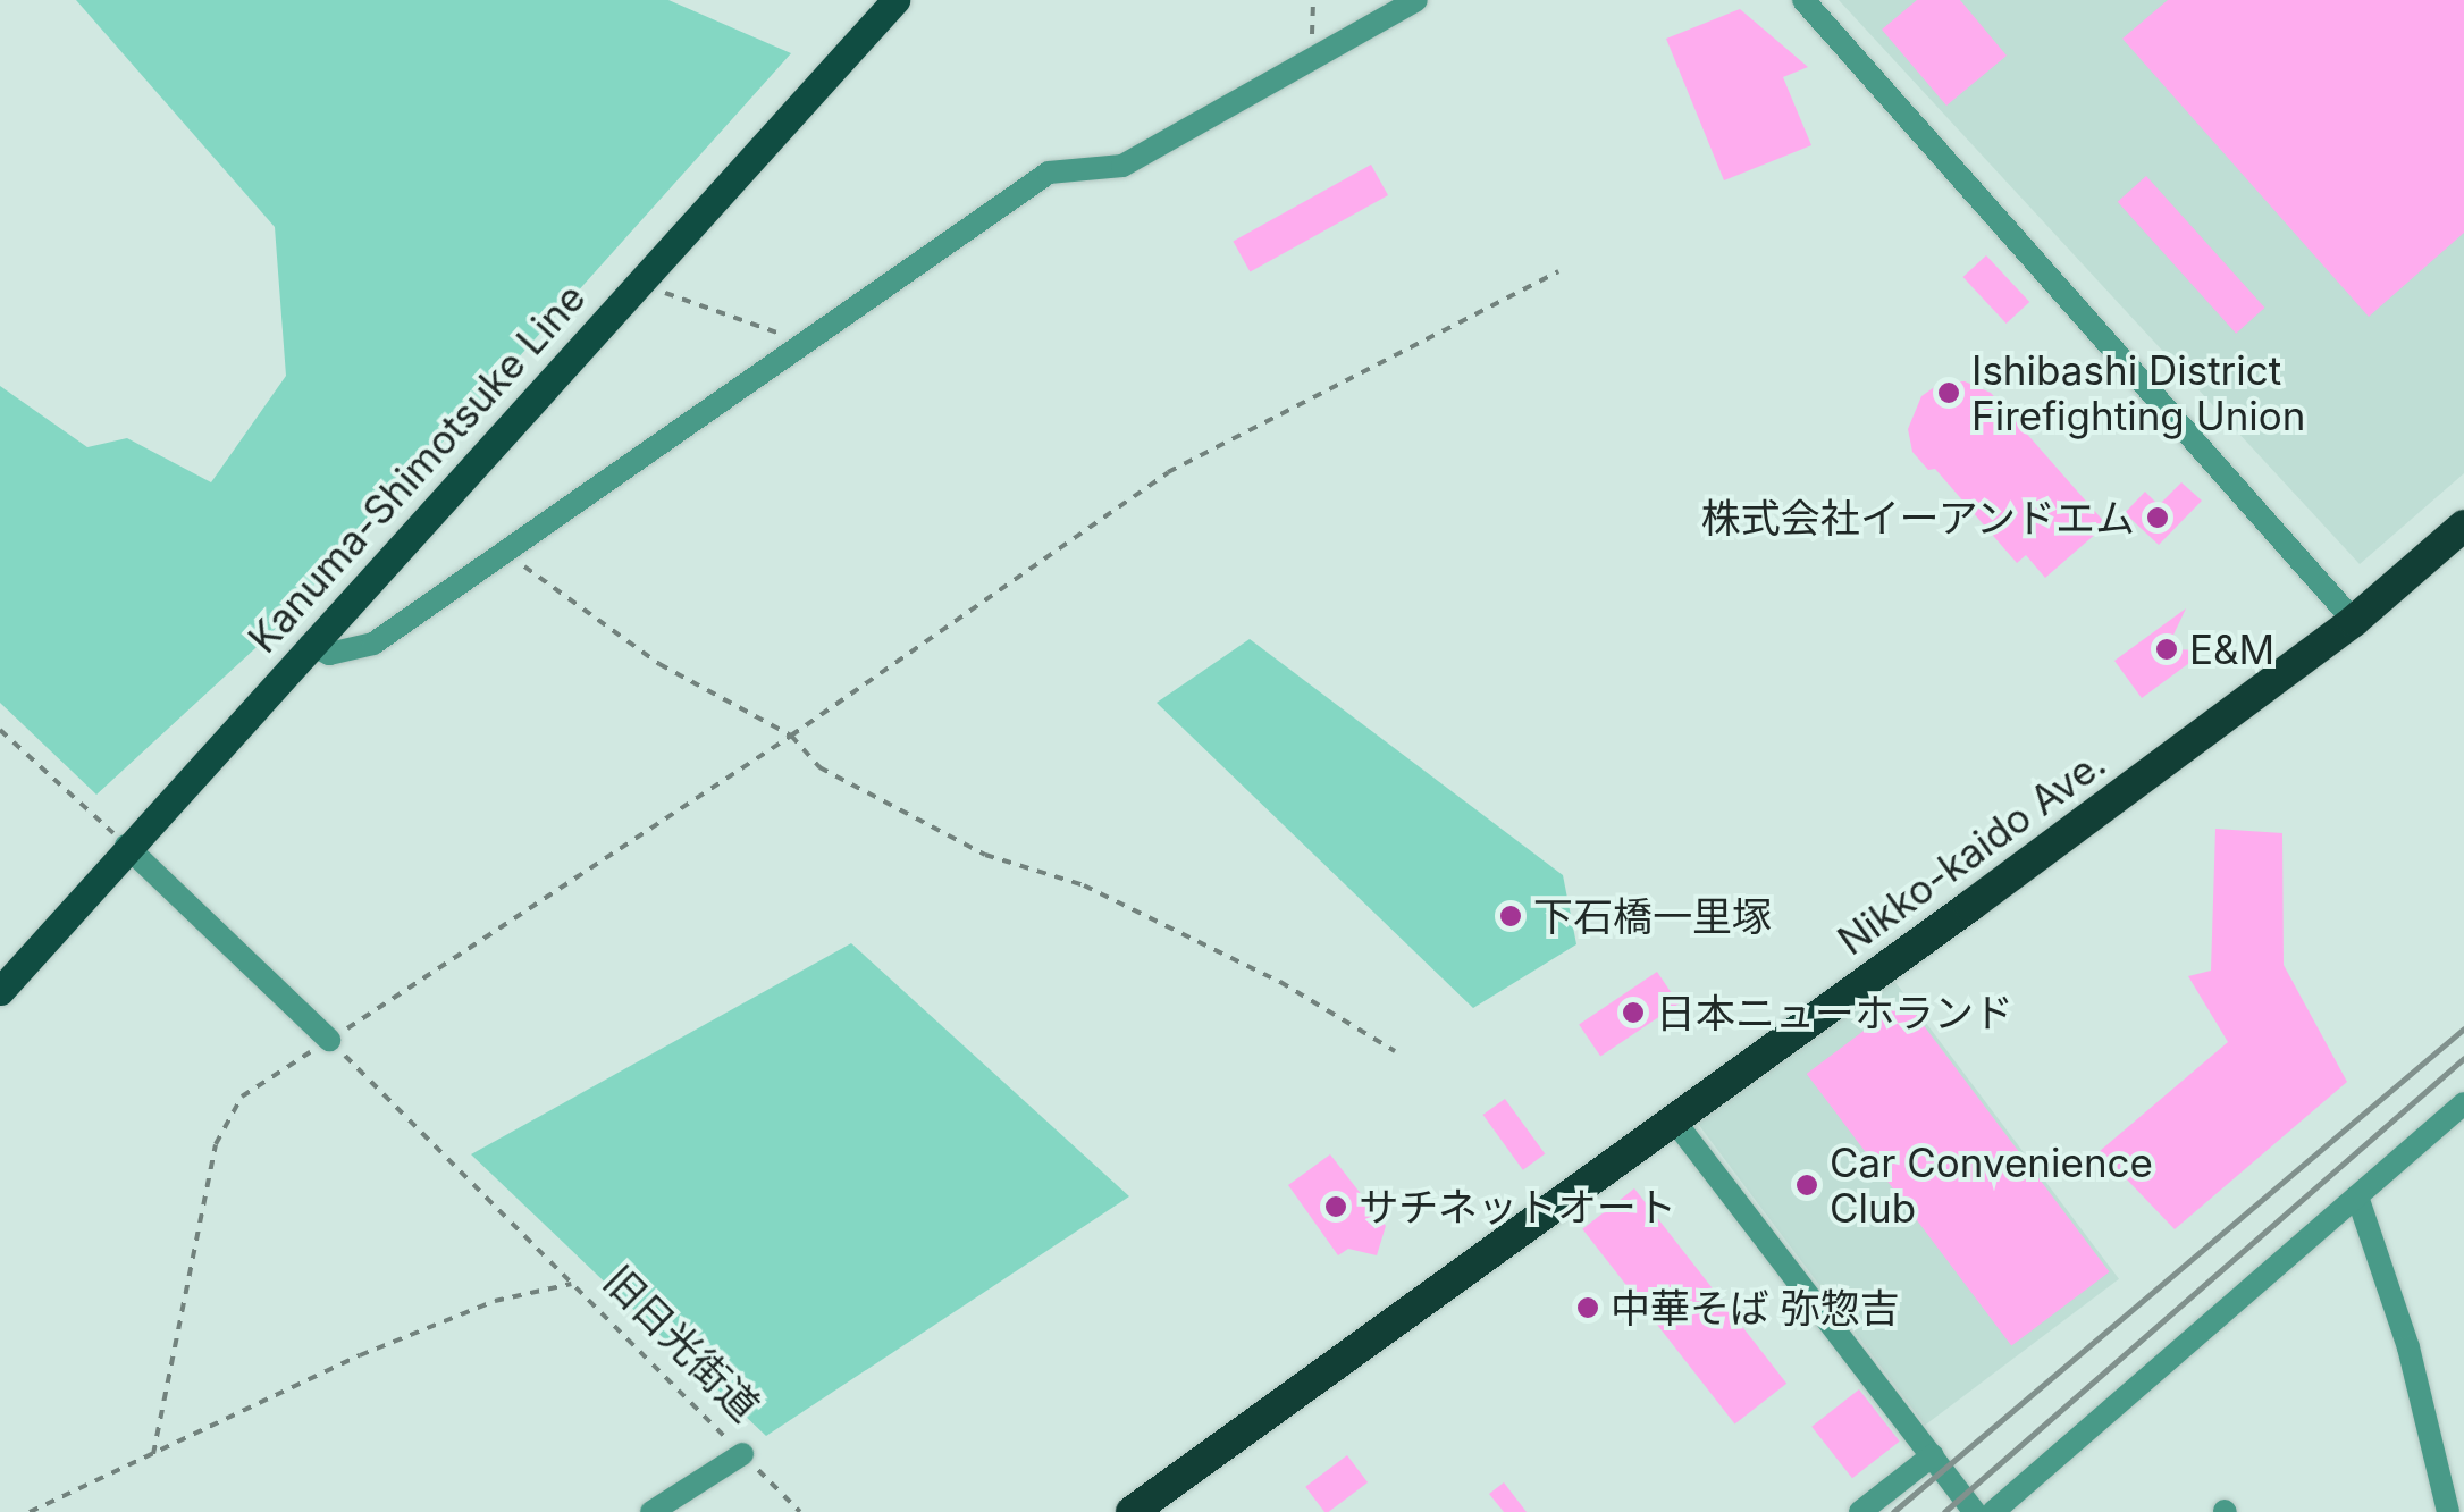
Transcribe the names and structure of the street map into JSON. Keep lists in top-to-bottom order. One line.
{"streets":{"highway":["Nikko-kaido Ave."],"main road":["Kanuma-Shimotsuke Line"],"street":["旧日光街道"]},"places":["Ishibashi District Firefighting Union","株式会社イーアンドエム","E&M","下石橋一里塚","日本ニューホランド","Car Convenience Club","サチネットオート","中華そば 弥惣吉"]}
